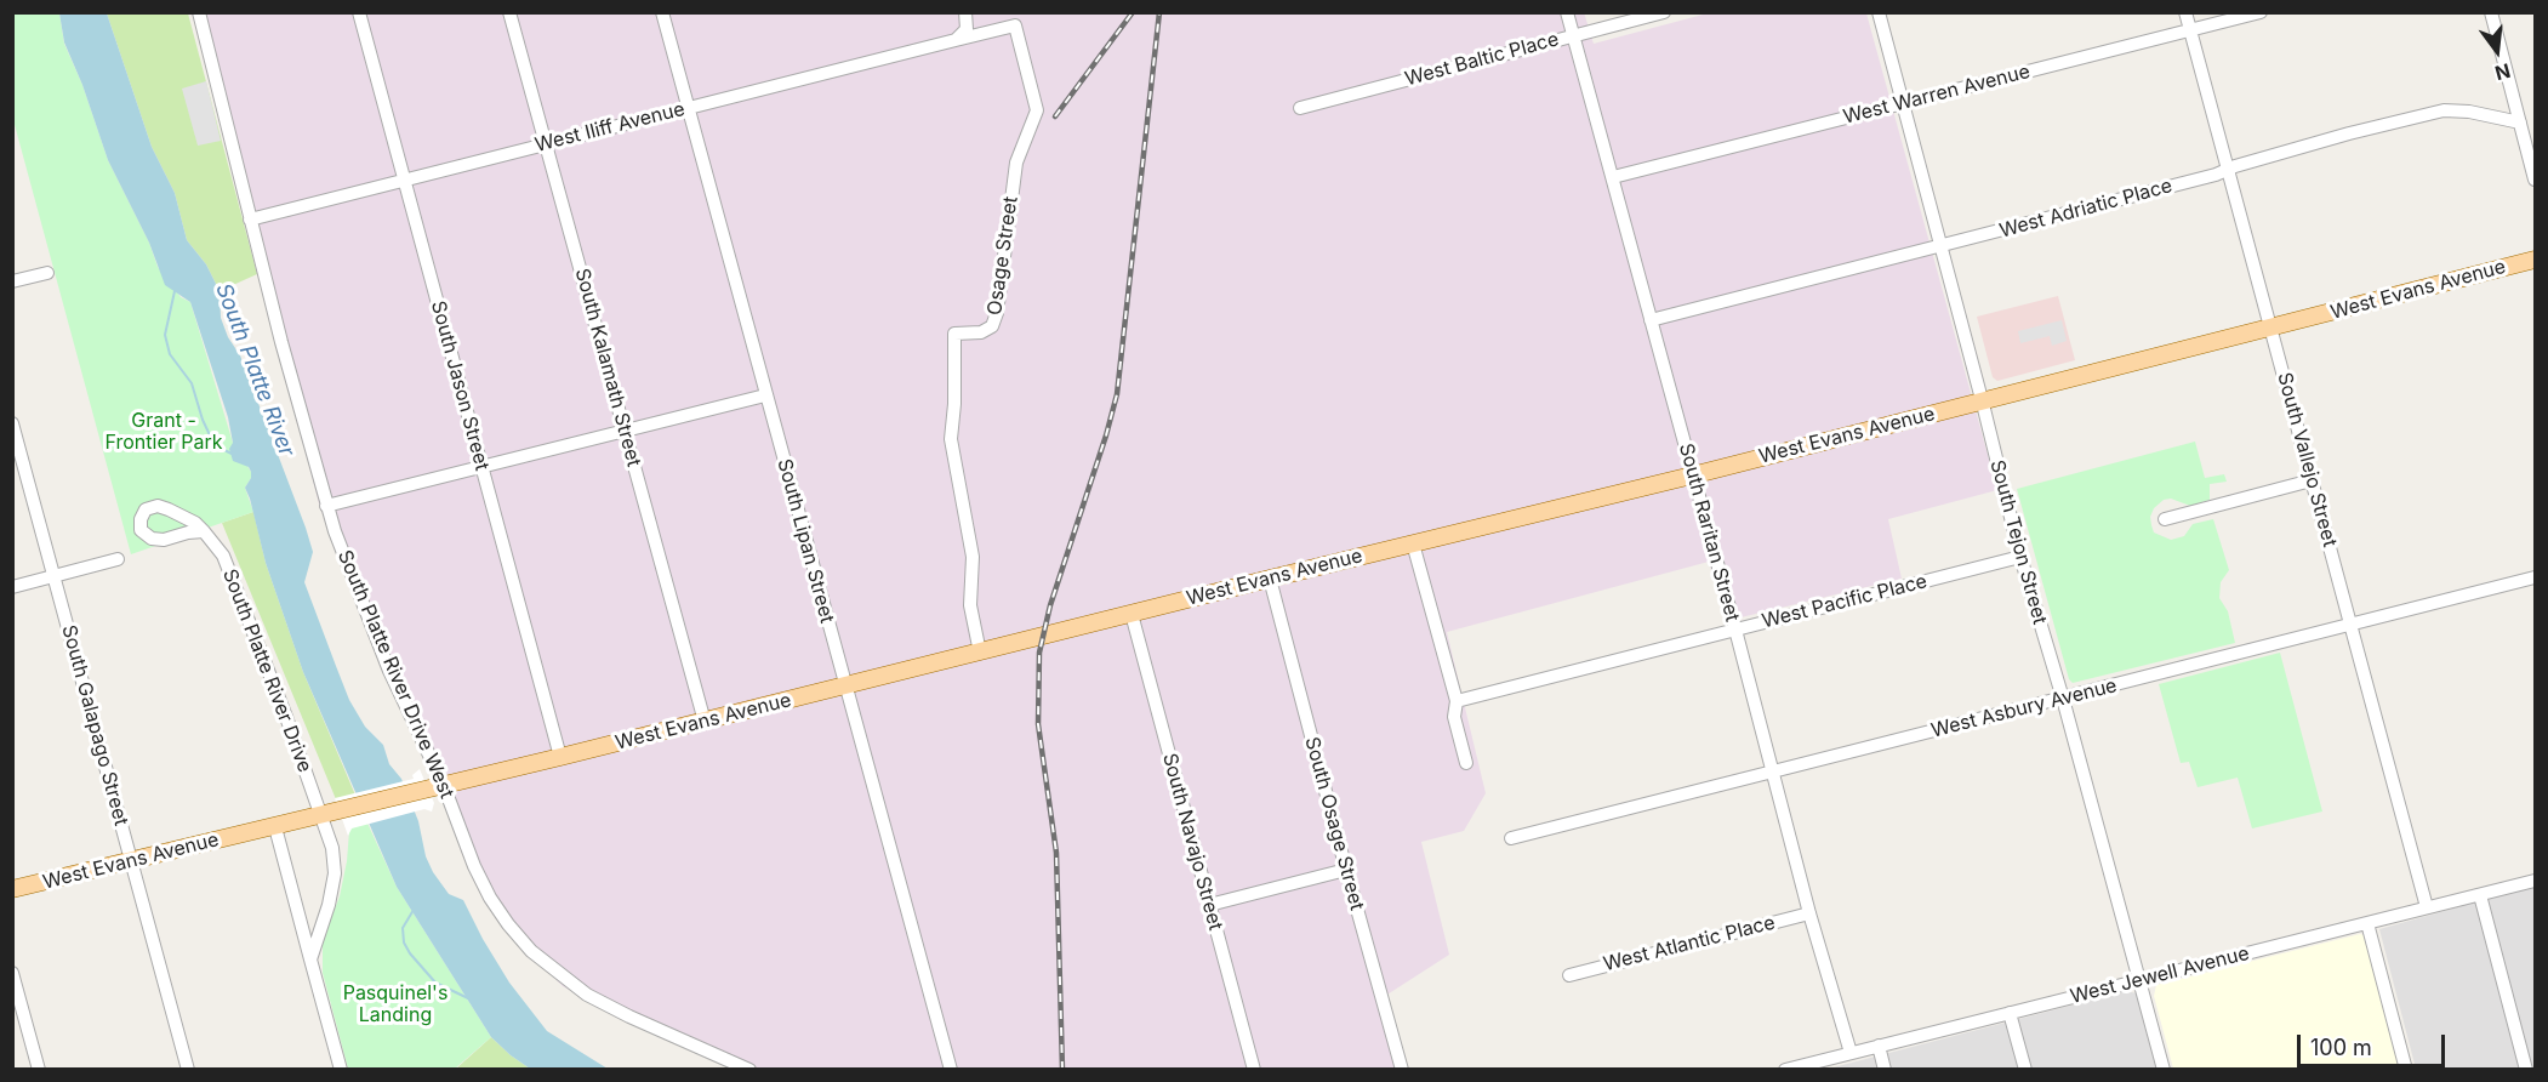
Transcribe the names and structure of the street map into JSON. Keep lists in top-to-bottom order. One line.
{"streets":{"main road":["West Evans Avenue"],"street":["West Baltic Place","West Warren Avenue","West Iliff Avenue","West Adriatic Place","Osage Street","South Kalamath Street","South Jason Street","South Vallejo Street","South Raritan Street","South Lipan Street","South Tejon Street","West Pacific Place","South Platte River Drive","South Platte River Drive West","West Asbury Avenue","South Galapago Street","South Osage Street","South Navajo Street","West Atlantic Place","West Jewell Avenue"]},"crossings":[["West Baltic Place","South Raritan Street"],["West Warren Avenue","South Vallejo Street"],["West Warren Avenue","South Raritan Street"],["West Warren Avenue","South Tejon Street"],["West Iliff Avenue","Osage Street"],["West Iliff Avenue","South Kalamath Street"],["West Iliff Avenue","South Jason Street"],["West Iliff Avenue","South Lipan Street"],["West Iliff Avenue","South Platte River Drive West"],["West Adriatic Place","South Vallejo Street"],["West Adriatic Place","South Raritan Street"],["West Adriatic Place","South Tejon Street"],["Osage Street","West Evans Avenue"],["West Evans Avenue","South Kalamath Street"],["West Evans Avenue","South Jason Street"],["West Evans Avenue","South Vallejo Street"],["West Evans Avenue","South Raritan Street"],["West Evans Avenue","South Lipan Street"],["West Evans Avenue","South Tejon Street"],["West Evans Avenue","South Platte River Drive"],["West Evans Avenue","South Platte River Drive West"],["West Evans Avenue","South Galapago Street"],["West Evans Avenue","South Osage Street"],["West Evans Avenue","South Navajo Street"],["South Vallejo Street","West Asbury Avenue"],["South Vallejo Street","West Jewell Avenue"],["South Raritan Street","West Pacific Place"],["South Raritan Street","West Asbury Avenue"],["South Raritan Street","West Atlantic Place"],["South Raritan Street","West Jewell Avenue"],["South Tejon Street","West Pacific Place"],["South Tejon Street","West Asbury Avenue"],["South Tejon Street","West Jewell Avenue"]],"water":["South Platte River"],"parks":["Grant - Frontier Park","Pasquinel's Landing"],"scale_bar":"100 m","north":"bottom"}
